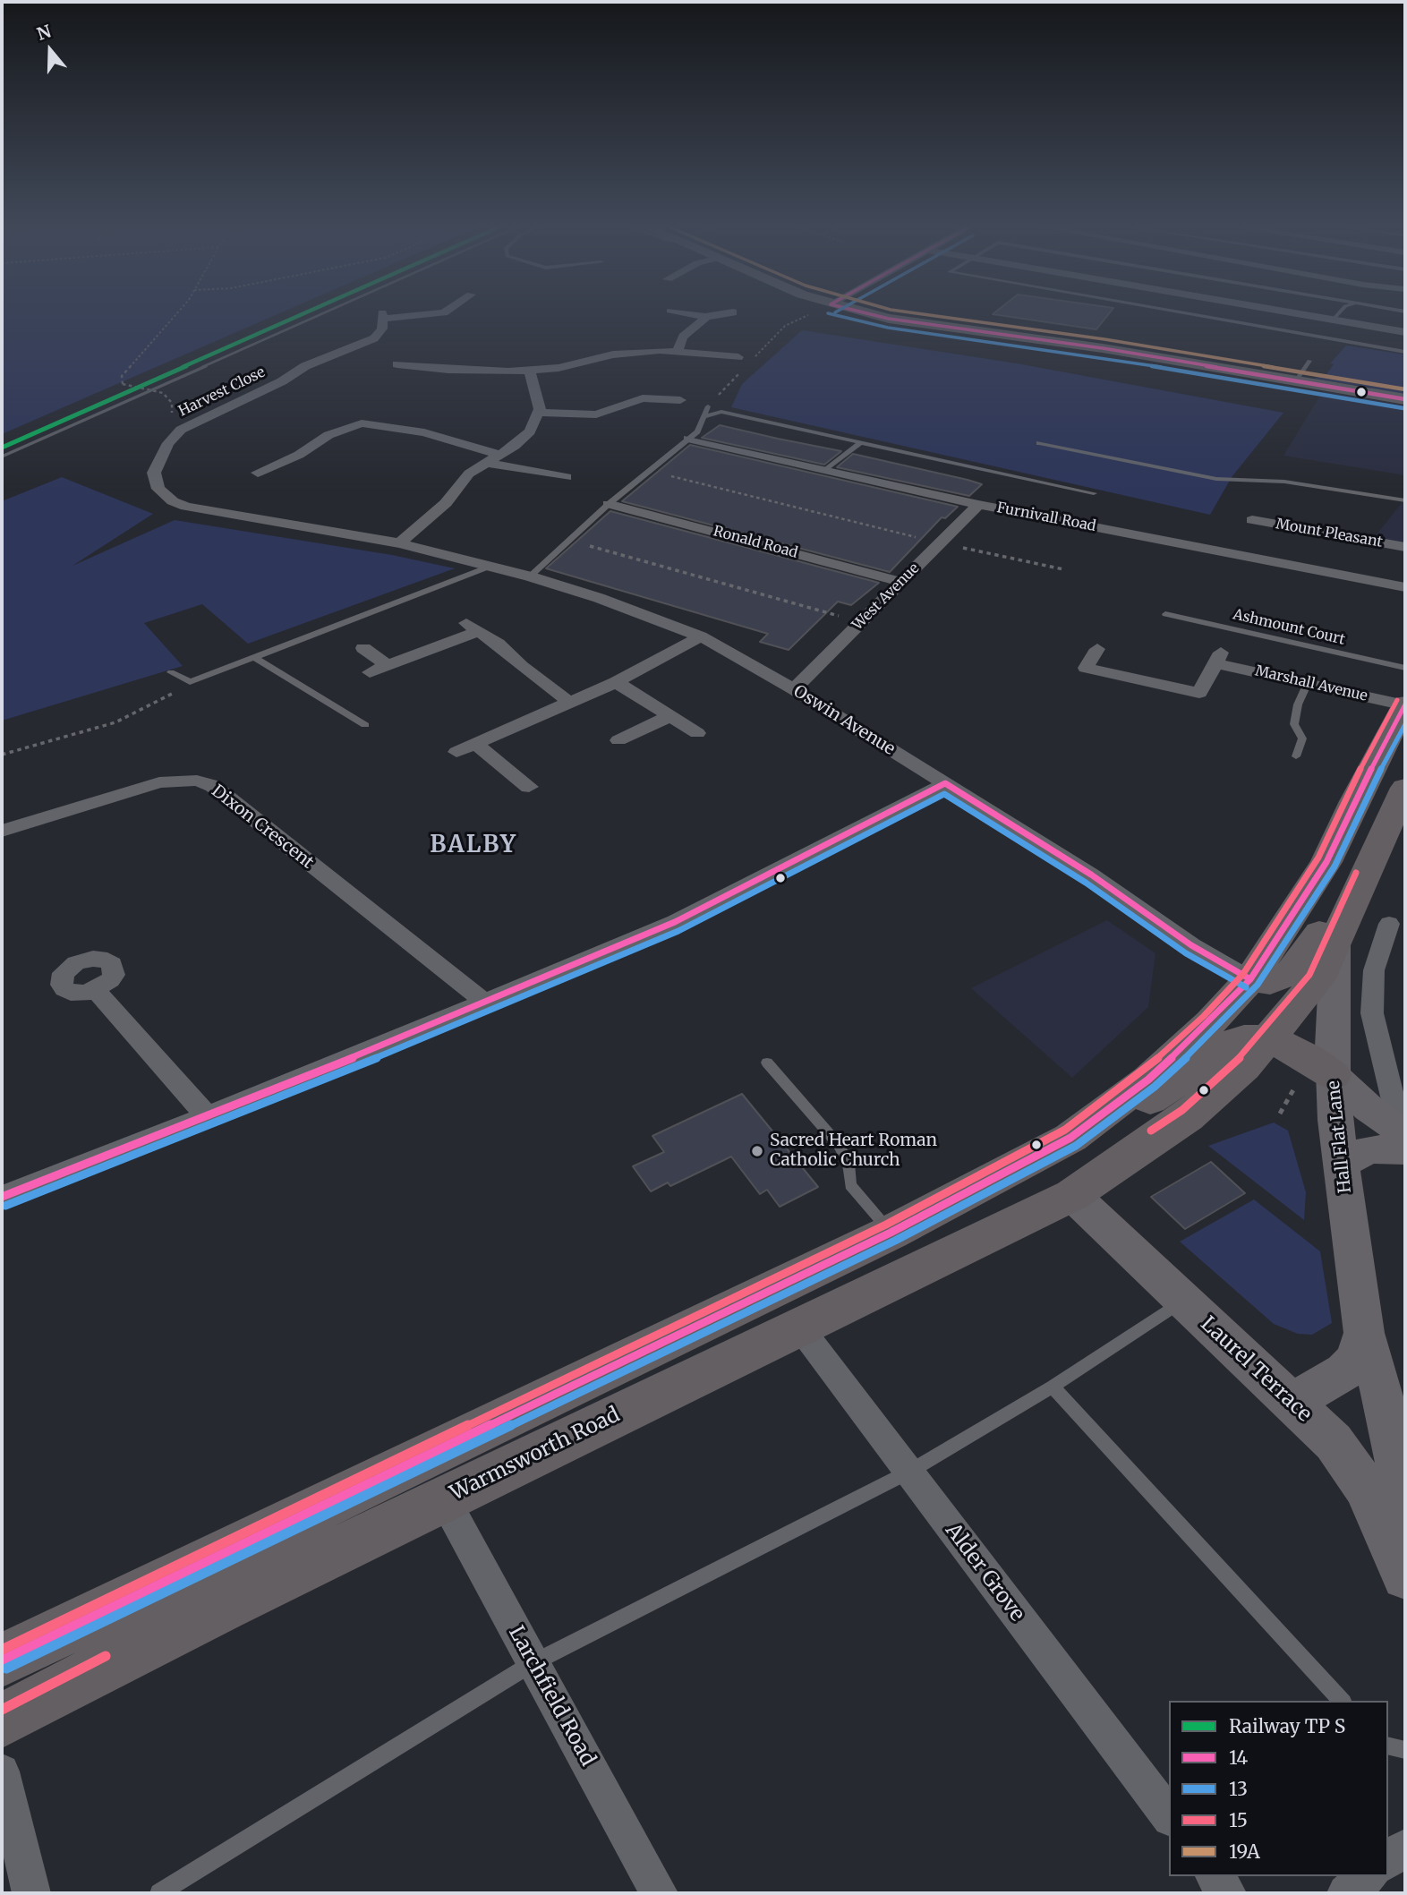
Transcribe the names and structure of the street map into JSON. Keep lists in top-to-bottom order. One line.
{"streets":{"main road":["Warmsworth Road"],"street":["Harvest Close","Furnivall Road","Mount Pleasant","Ronald Road","West Avenue","Marshall Avenue","Oswin Avenue","Dixon Crescent","Hall Flat Lane","Laurel Terrace","Alder Grove","Larchfield Road"],"lane":["Ashmount Court"]},"crossings":[["Harvest Close","Oswin Avenue"],["Furnivall Road","West Avenue"],["Ronald Road","West Avenue"],["West Avenue","Oswin Avenue"],["Hall Flat Lane","Laurel Terrace"],["Hall Flat Lane","Warmsworth Road"],["Laurel Terrace","Warmsworth Road"],["Warmsworth Road","Alder Grove"],["Warmsworth Road","Larchfield Road"]],"districts":["BALBY"],"places":["Sacred Heart Roman Catholic Church"],"lines":["transit line 14","transit line 13","transit line 19A","transit line 15"],"legend":["Railway TP S","14","13","15","19A"],"north":"top"}
